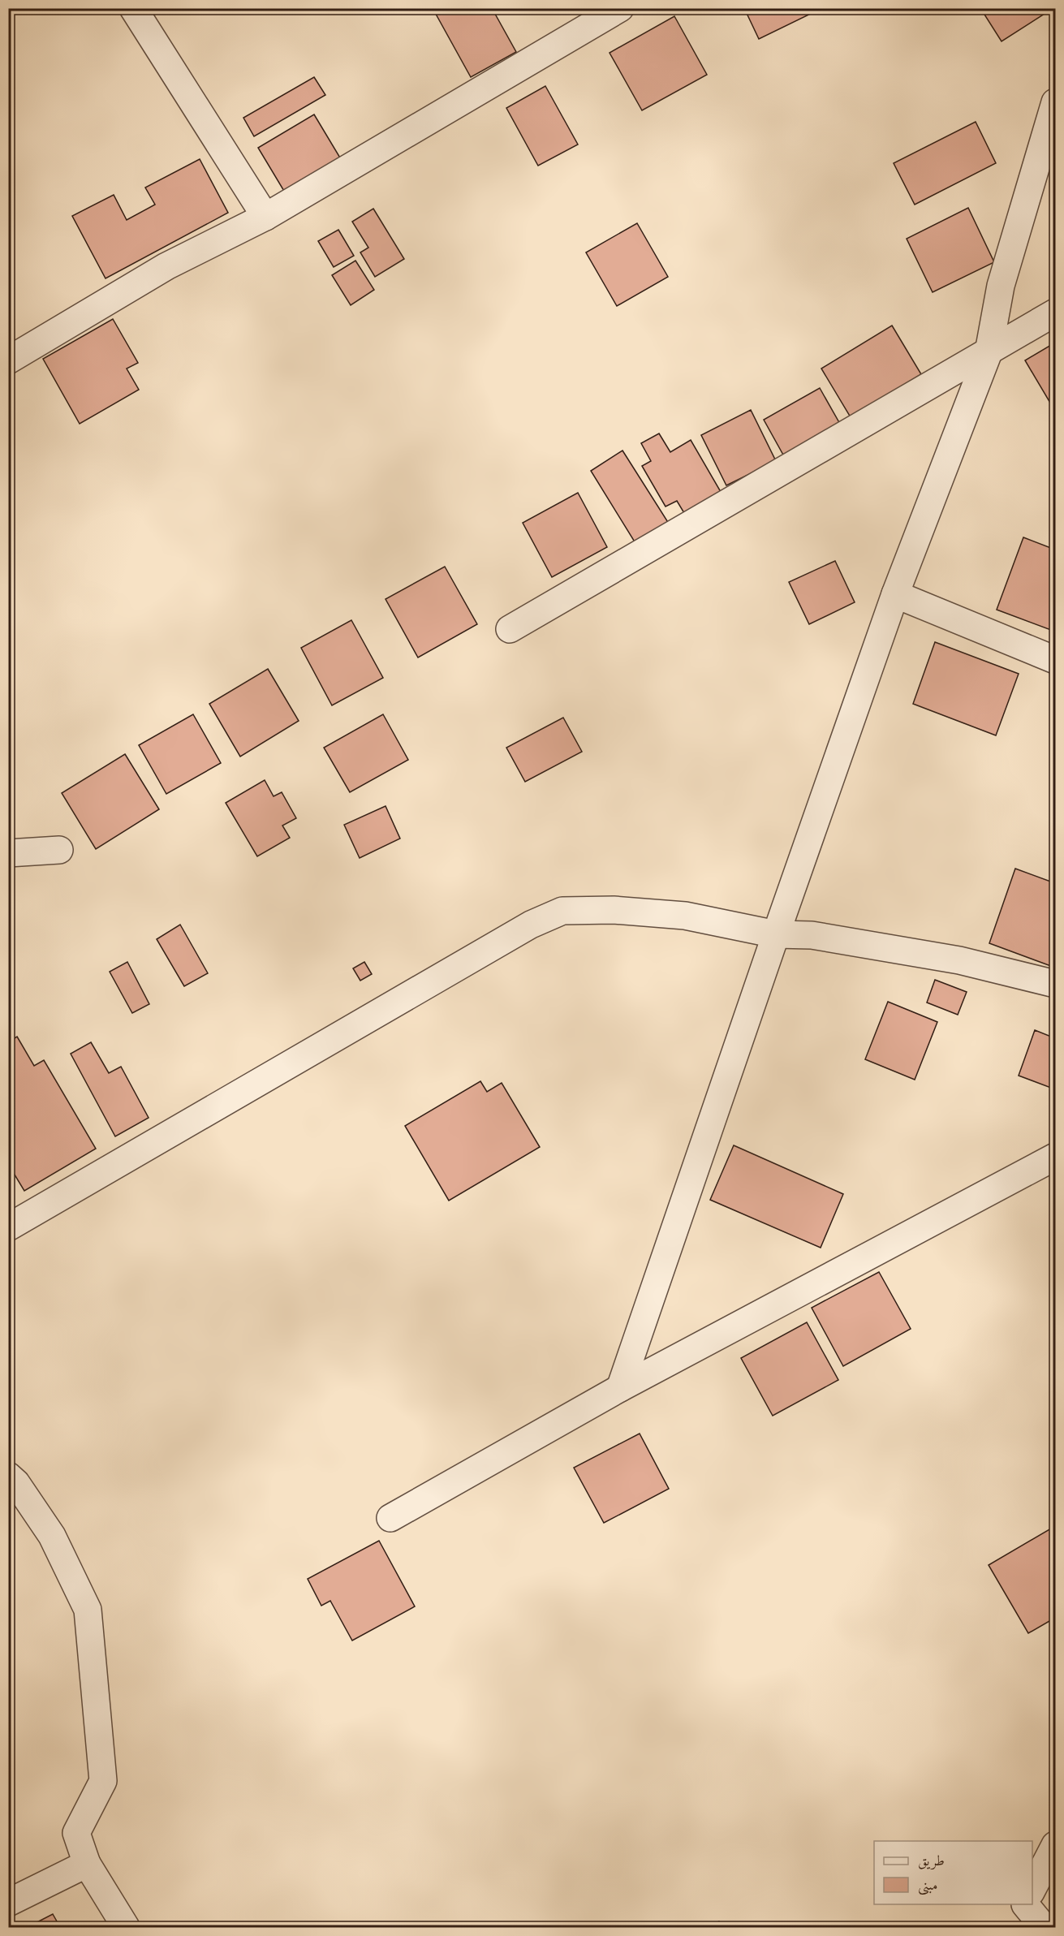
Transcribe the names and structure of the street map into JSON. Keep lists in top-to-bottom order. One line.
{"legend":["طريق","مبنى"]}
